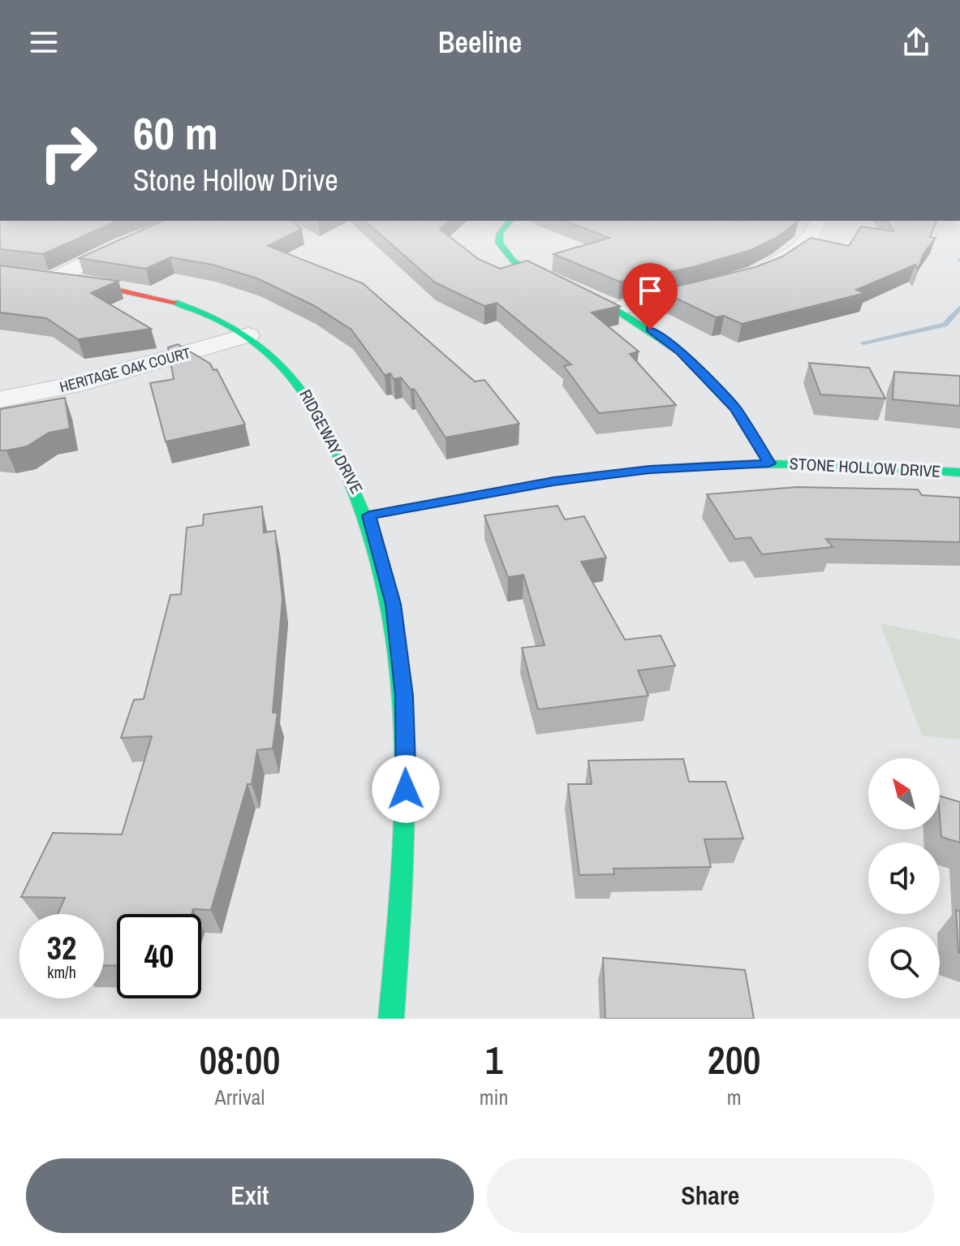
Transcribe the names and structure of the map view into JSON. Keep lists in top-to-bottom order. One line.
{"streets":{"street":["HERITAGE OAK COURT","RIDGEWAY DRIVE","STONE HOLLOW DRIVE"]},"crossings":[["HERITAGE OAK COURT","RIDGEWAY DRIVE"],["RIDGEWAY DRIVE","STONE HOLLOW DRIVE"]],"north":"top left","page":{"header":"Beeline","turn":["60 m","Stone Hollow Drive"],"speed":"32 km/h","limit":"40","eta":["08:00","Arrival","1","min","200","m"],"buttons":["Exit","Share"]}}
